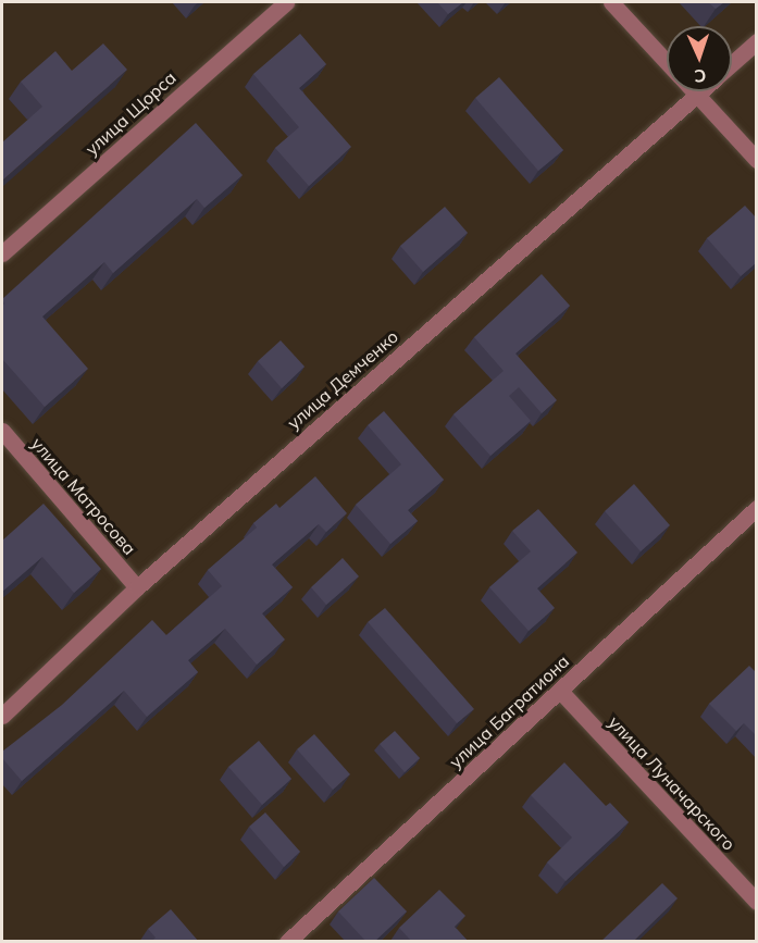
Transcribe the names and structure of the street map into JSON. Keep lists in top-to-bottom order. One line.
{"streets":{"street":["улица Щорса","улица Демченко","улица Матросова","улица Багратиона","улица Луначарского"]},"crossings":[["улица Демченко","улица Матросова"],["улица Багратиона","улица Луначарского"]],"north":"bottom"}
